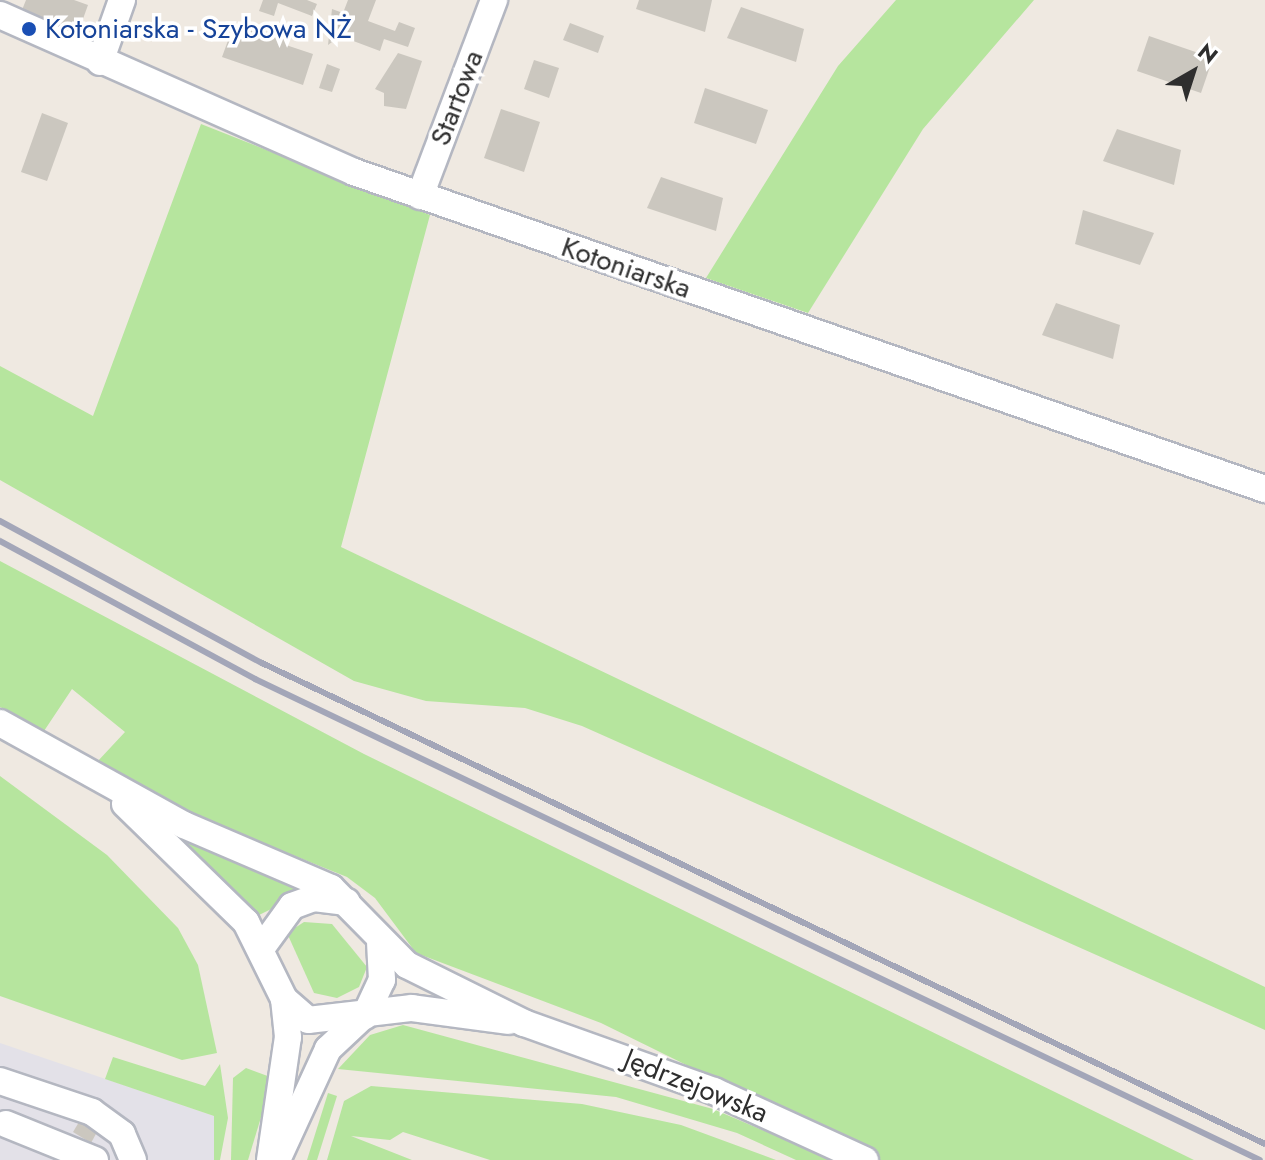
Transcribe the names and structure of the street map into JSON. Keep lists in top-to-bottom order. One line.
{"streets":{"street":["Startowa","Kotoniarska","Jędrzejowska"]},"crossings":[["Startowa","Kotoniarska"]],"places":["Kotoniarska - Szybowa NŻ"],"north":"top right"}
